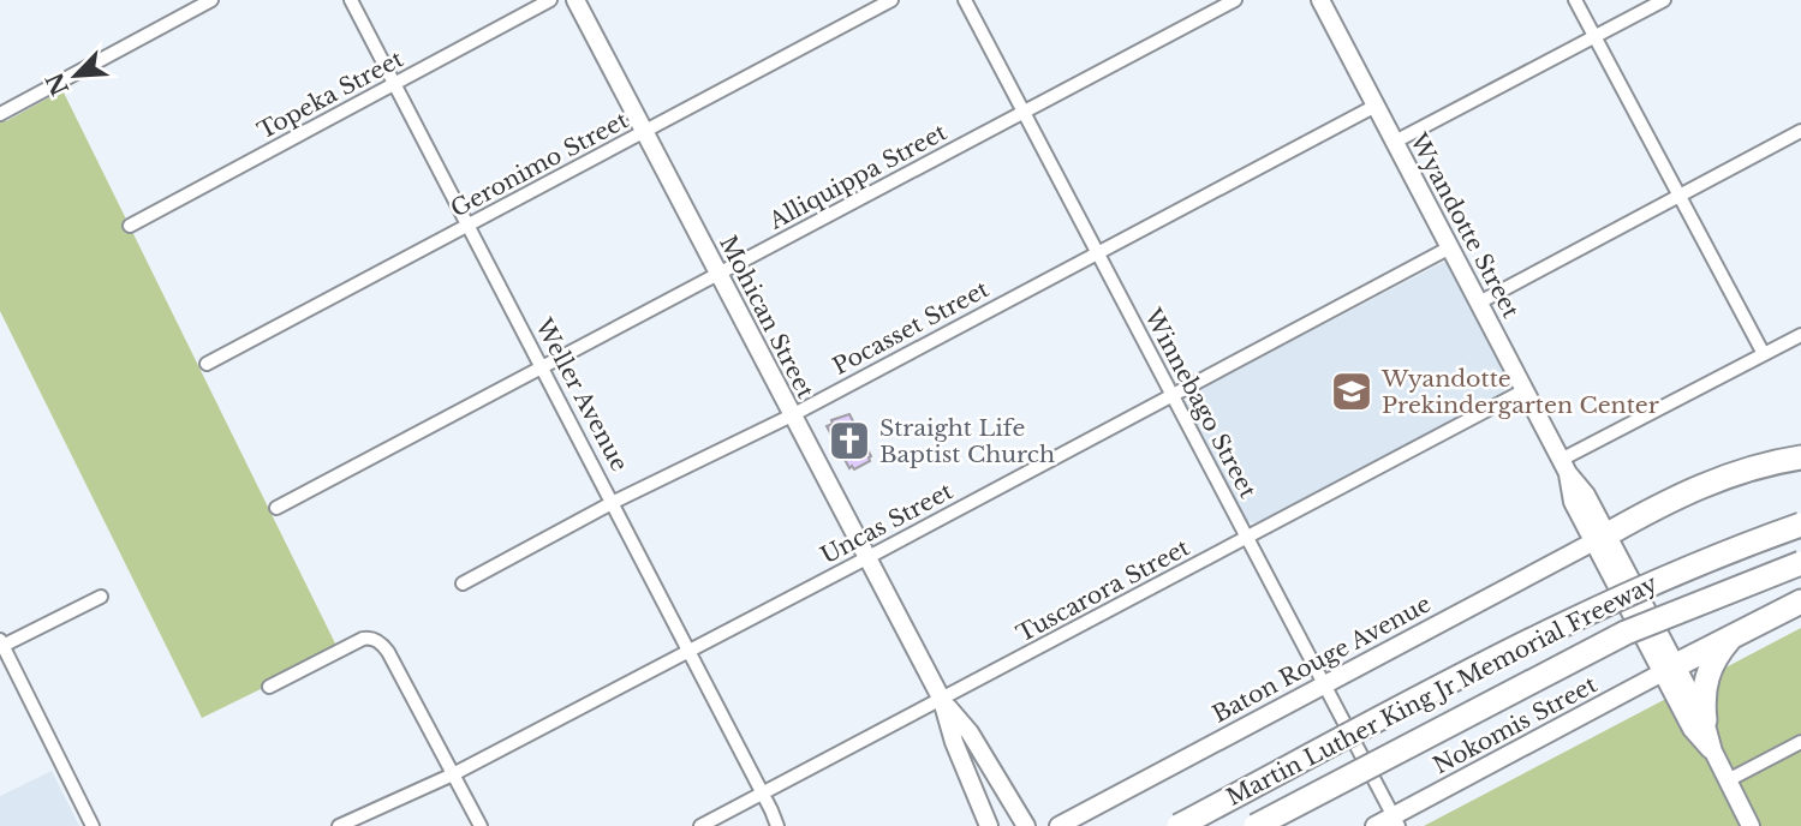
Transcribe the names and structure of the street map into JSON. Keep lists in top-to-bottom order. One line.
{"streets":{"highway":["Martin Luther King Jr Memorial Freeway"],"street":["Topeka Street","Geronimo Street","Alliquippa Street","Wyandotte Street","Mohican Street","Pocasset Street","Weller Avenue","Winnebago Street","Uncas Street","Tuscarora Street","Baton Rouge Avenue","Nokomis Street"]},"crossings":[["Topeka Street","Weller Avenue"],["Geronimo Street","Mohican Street"],["Geronimo Street","Weller Avenue"],["Alliquippa Street","Mohican Street"],["Alliquippa Street","Weller Avenue"],["Alliquippa Street","Winnebago Street"],["Wyandotte Street","Pocasset Street"],["Wyandotte Street","Uncas Street"],["Wyandotte Street","Tuscarora Street"],["Wyandotte Street","Baton Rouge Avenue"],["Wyandotte Street","Nokomis Street"],["Mohican Street","Pocasset Street"],["Mohican Street","Uncas Street"],["Mohican Street","Tuscarora Street"],["Pocasset Street","Weller Avenue"],["Pocasset Street","Winnebago Street"],["Weller Avenue","Uncas Street"],["Weller Avenue","Tuscarora Street"],["Winnebago Street","Uncas Street"],["Winnebago Street","Tuscarora Street"],["Winnebago Street","Baton Rouge Avenue"],["Winnebago Street","Nokomis Street"]],"places":{"school or university":["Wyandotte Prekindergarten Center"],"church":["Straight Life Baptist Church"]},"north":"bottom left"}
